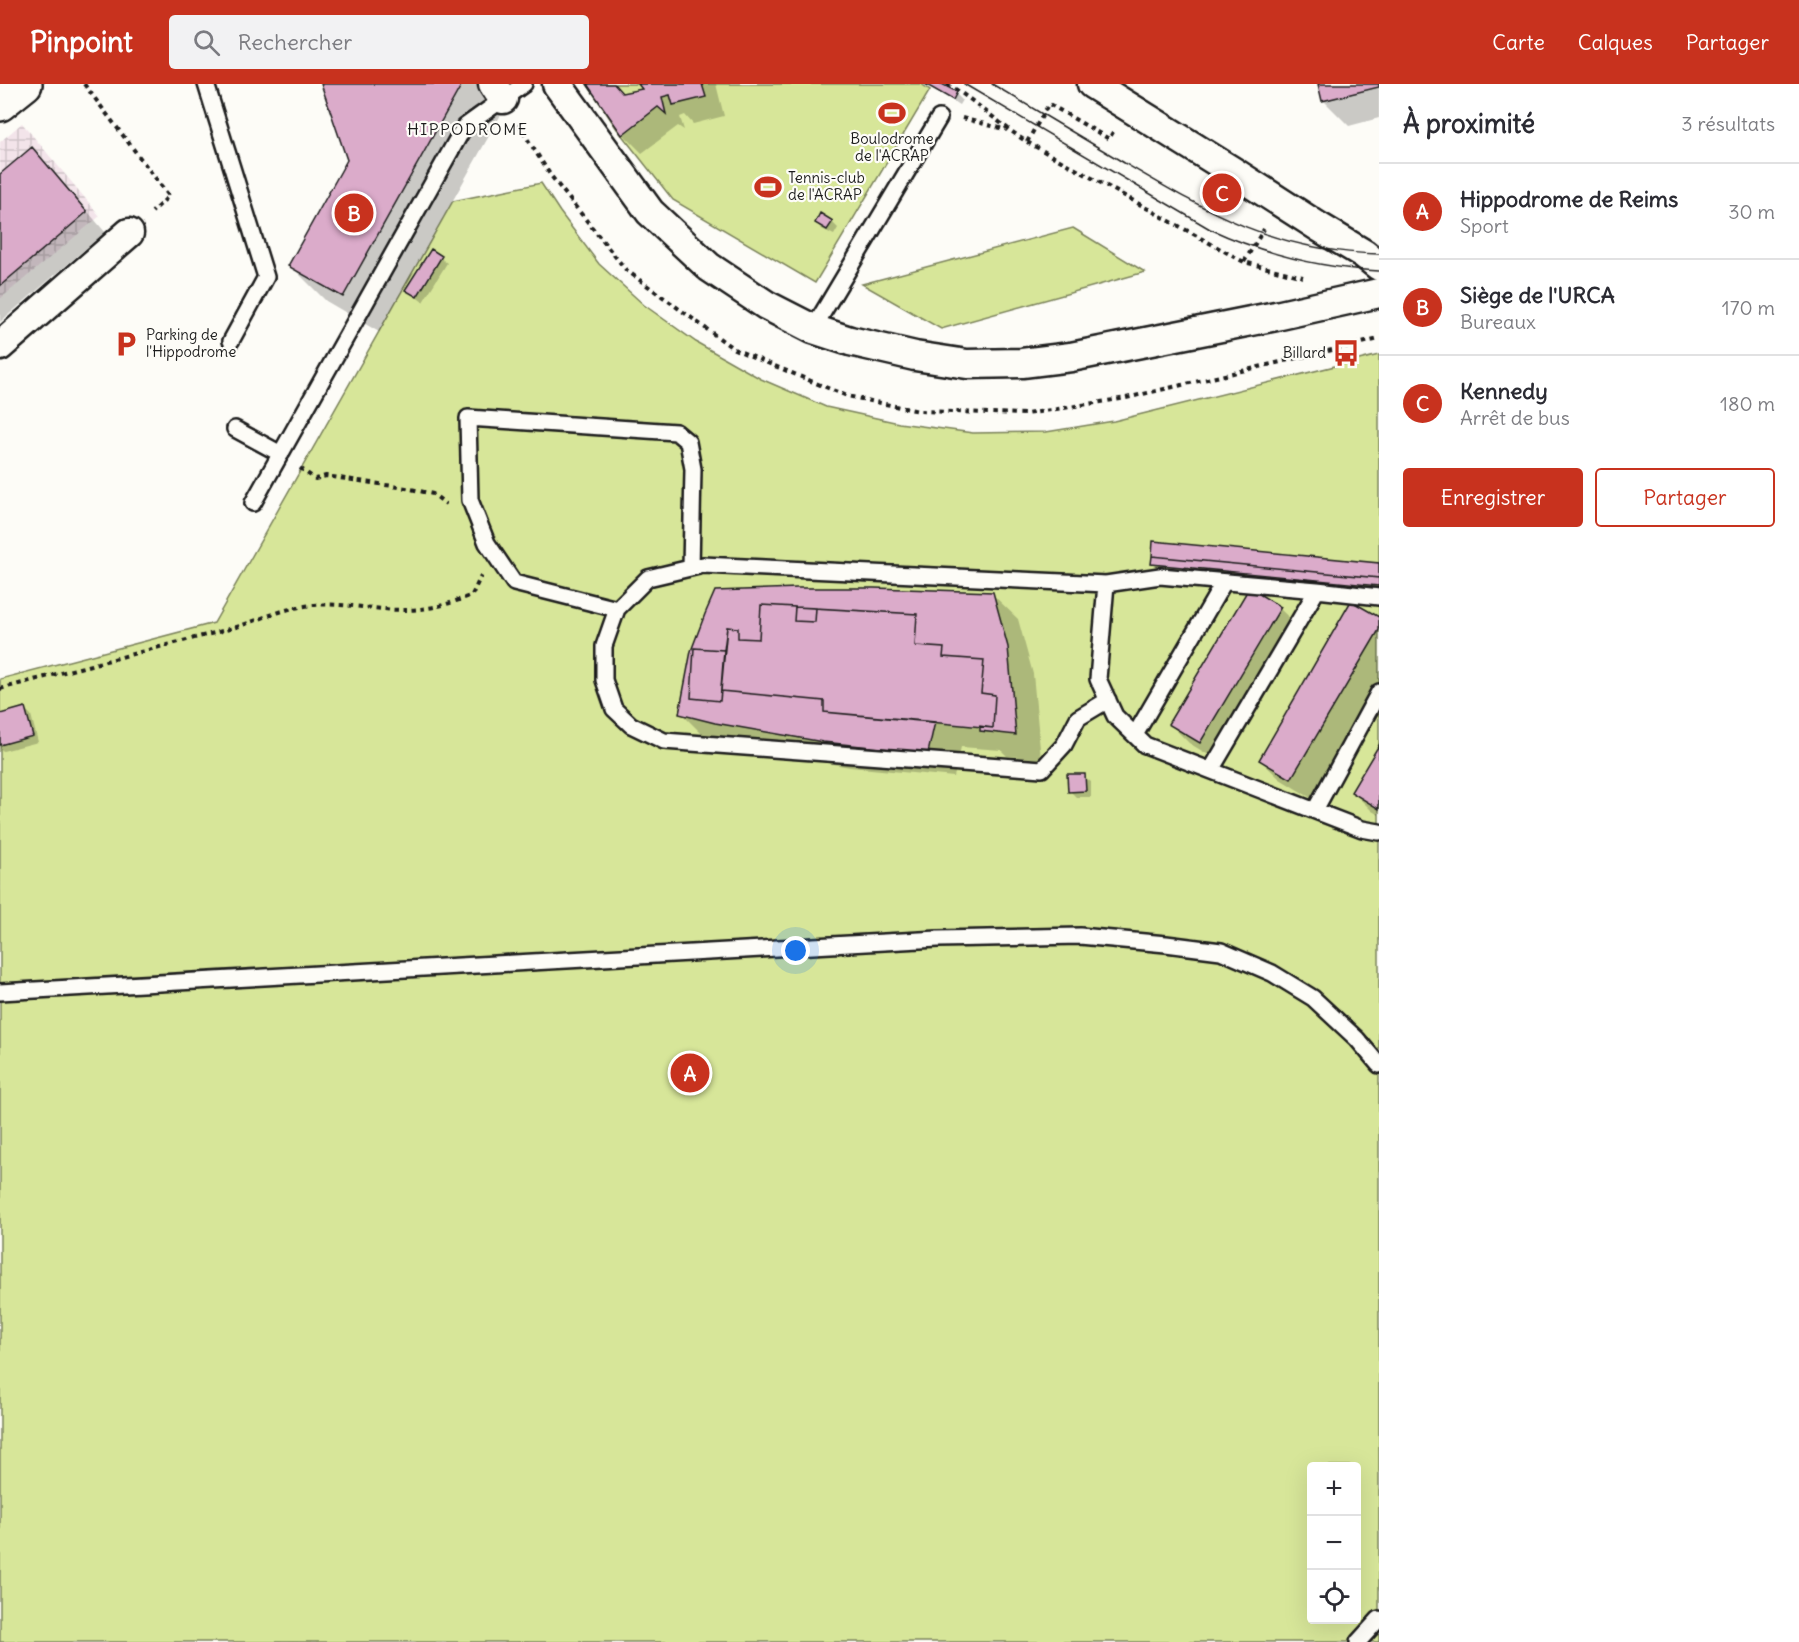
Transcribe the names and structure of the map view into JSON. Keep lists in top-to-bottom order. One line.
{"districts":["HIPPODROME"],"places":{"sports":["Boulodrome de l'ACRAP","Tennis-club de l'ACRAP"],"parking":["Parking de l'Hippodrome"],"bus stop":["Billard"]},"page":{"header":"Pinpoint","search":"Rechercher","nav":["Carte","Calques","Partager"],"heading":["À proximité","3 résultats"],"list":[{"mark":"A","name":"Hippodrome de Reims","note":"Sport","value":"30 m"},{"mark":"B","name":"Siège de l'URCA","note":"Bureaux","value":"170 m"},{"mark":"C","name":"Kennedy","note":"Arrêt de bus","value":"180 m"}],"pins":["C","B","A"],"buttons":["Enregistrer","Partager"],"map_buttons":["+","−"]}}
